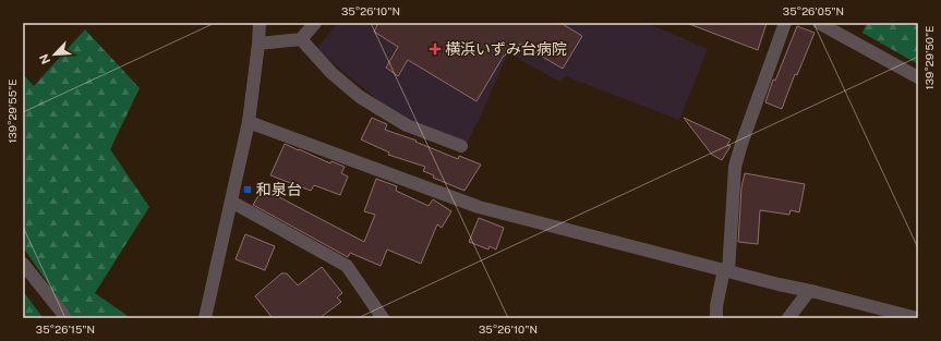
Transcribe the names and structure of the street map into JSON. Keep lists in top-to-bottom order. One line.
{"places":{"health":["横浜いずみ台病院"],"transit":["和泉台"]},"north":"bottom left","coordinates":["35°26'10\"N","35°26'05\"N","139°29'50\"E","139°29'55\"E","35°26'15\"N"]}
